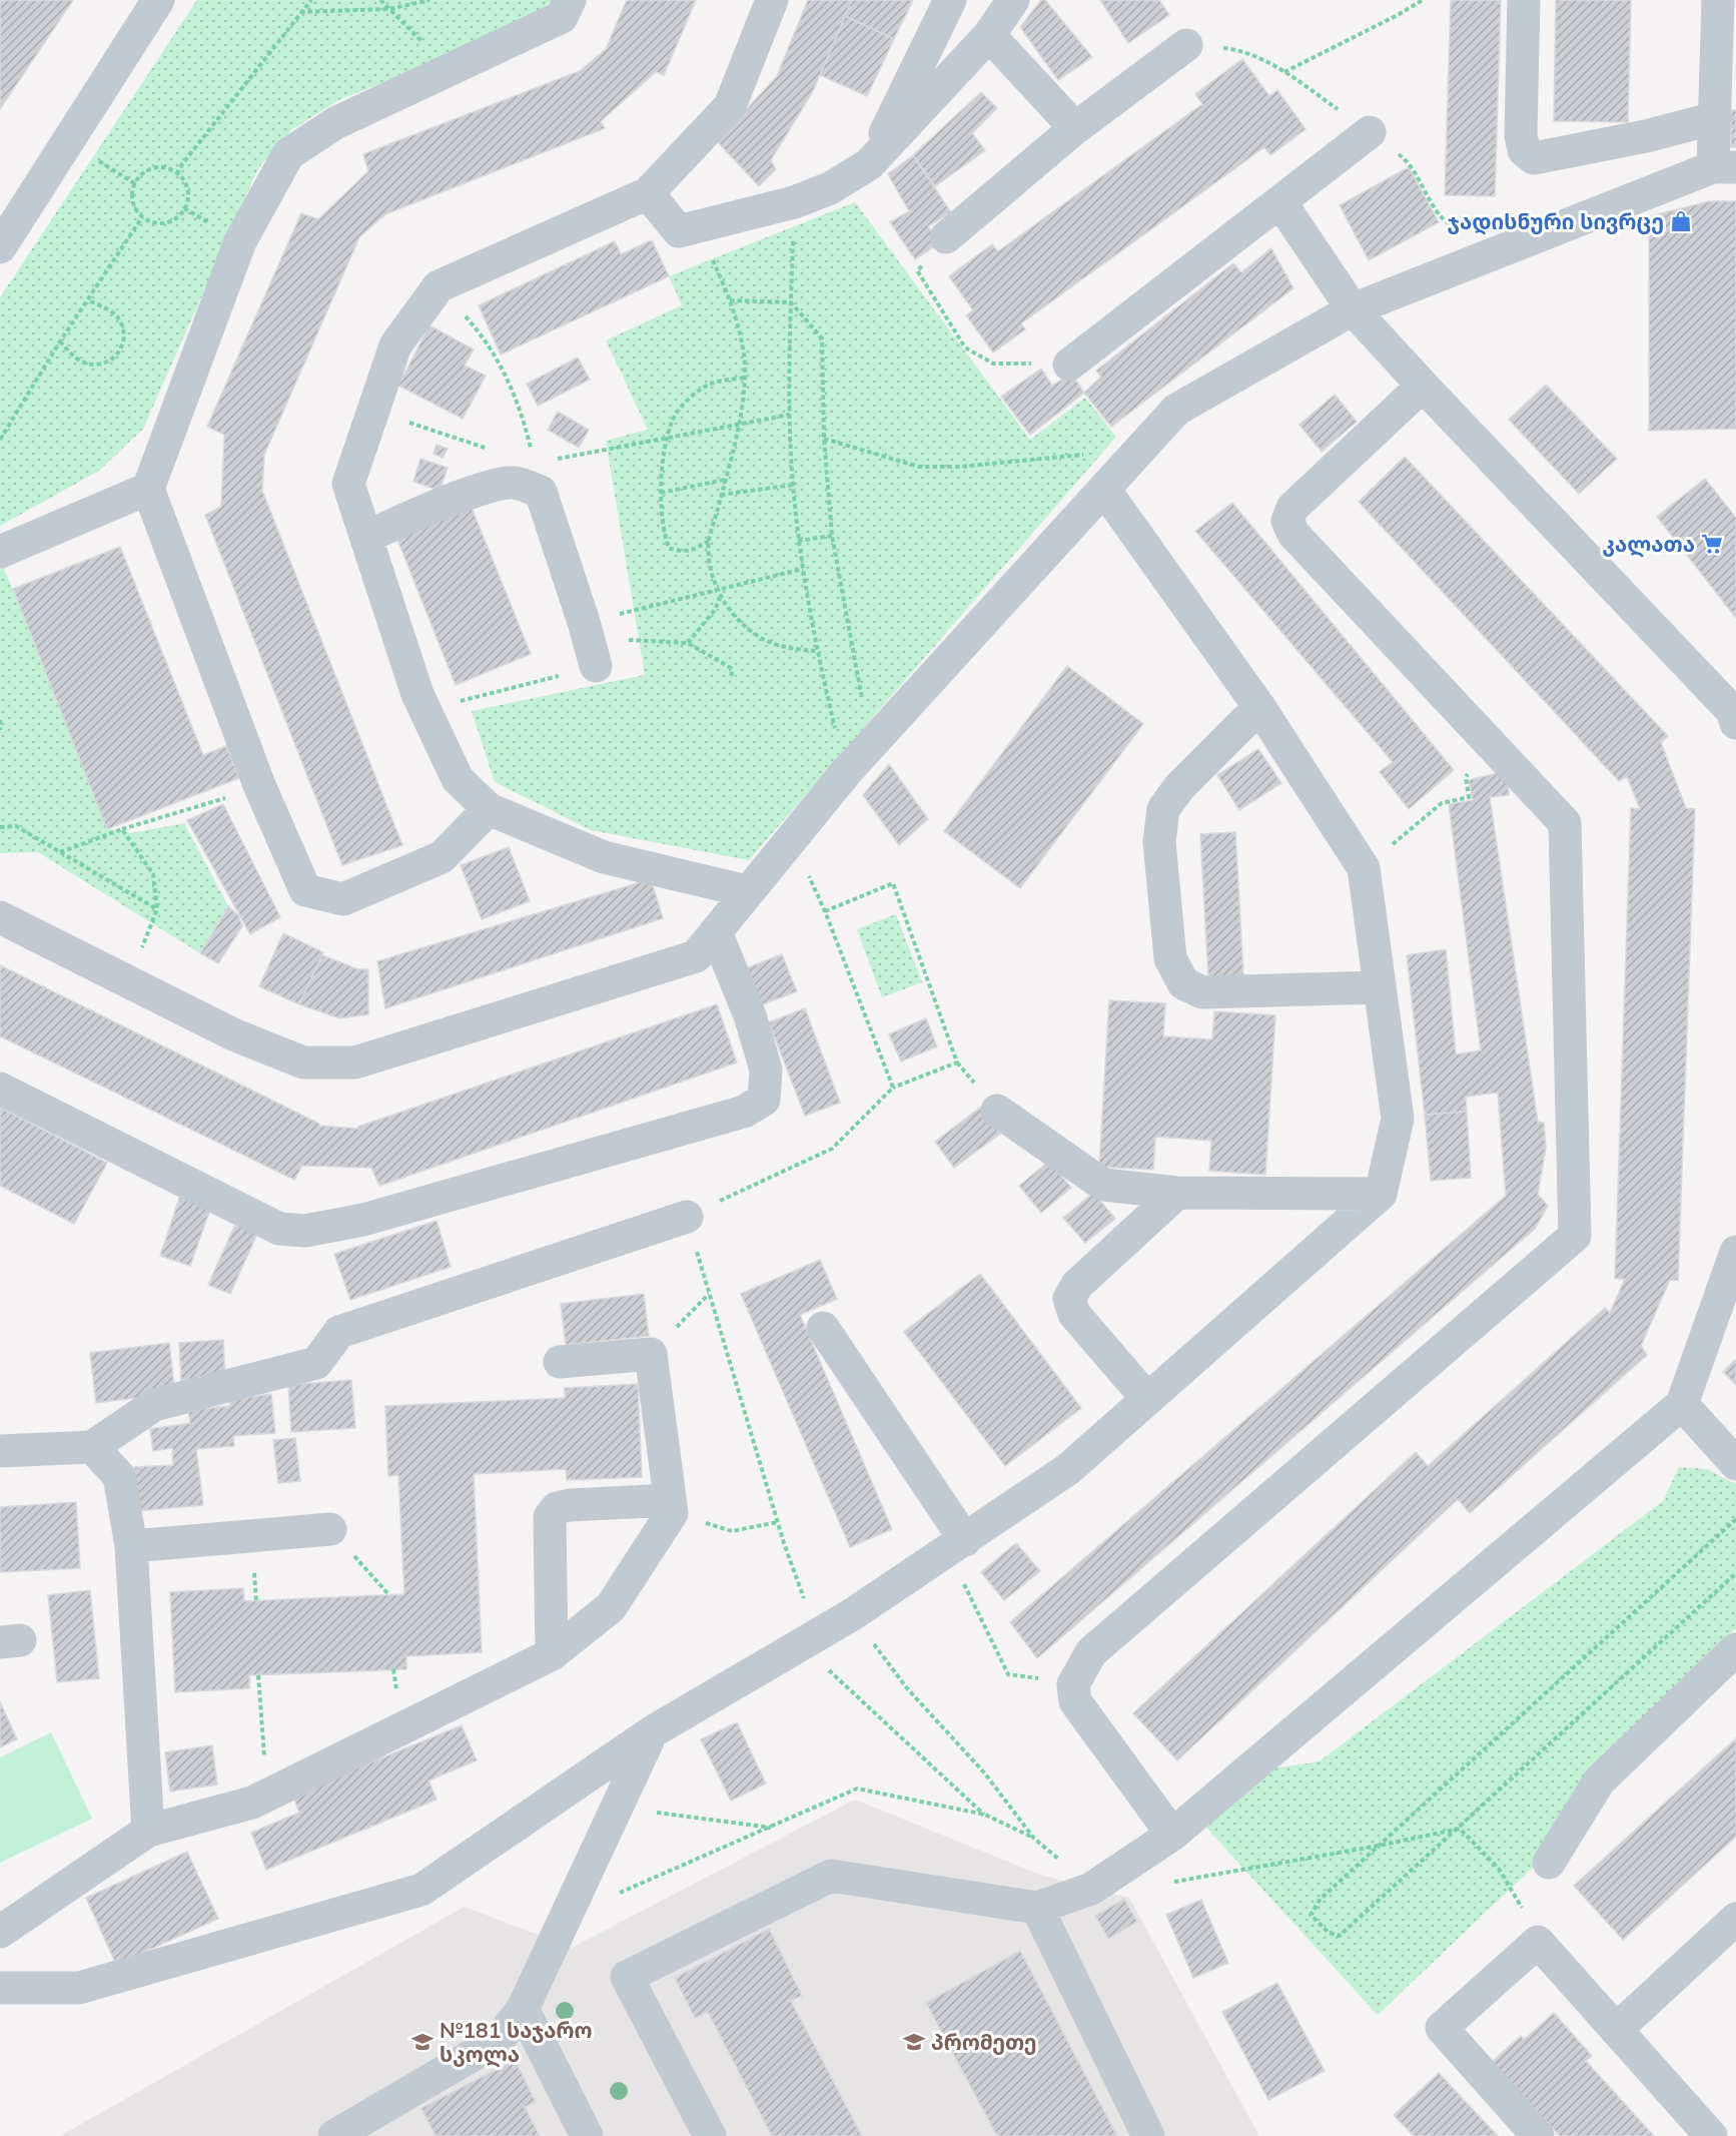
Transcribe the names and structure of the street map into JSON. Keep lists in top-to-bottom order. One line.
{"places":{"shop":["ჯადისნური სივრცე"],"supermarket":["კალათა"],"school or university":["№181 საჯარო სკოლა","პრომეთე"]}}
